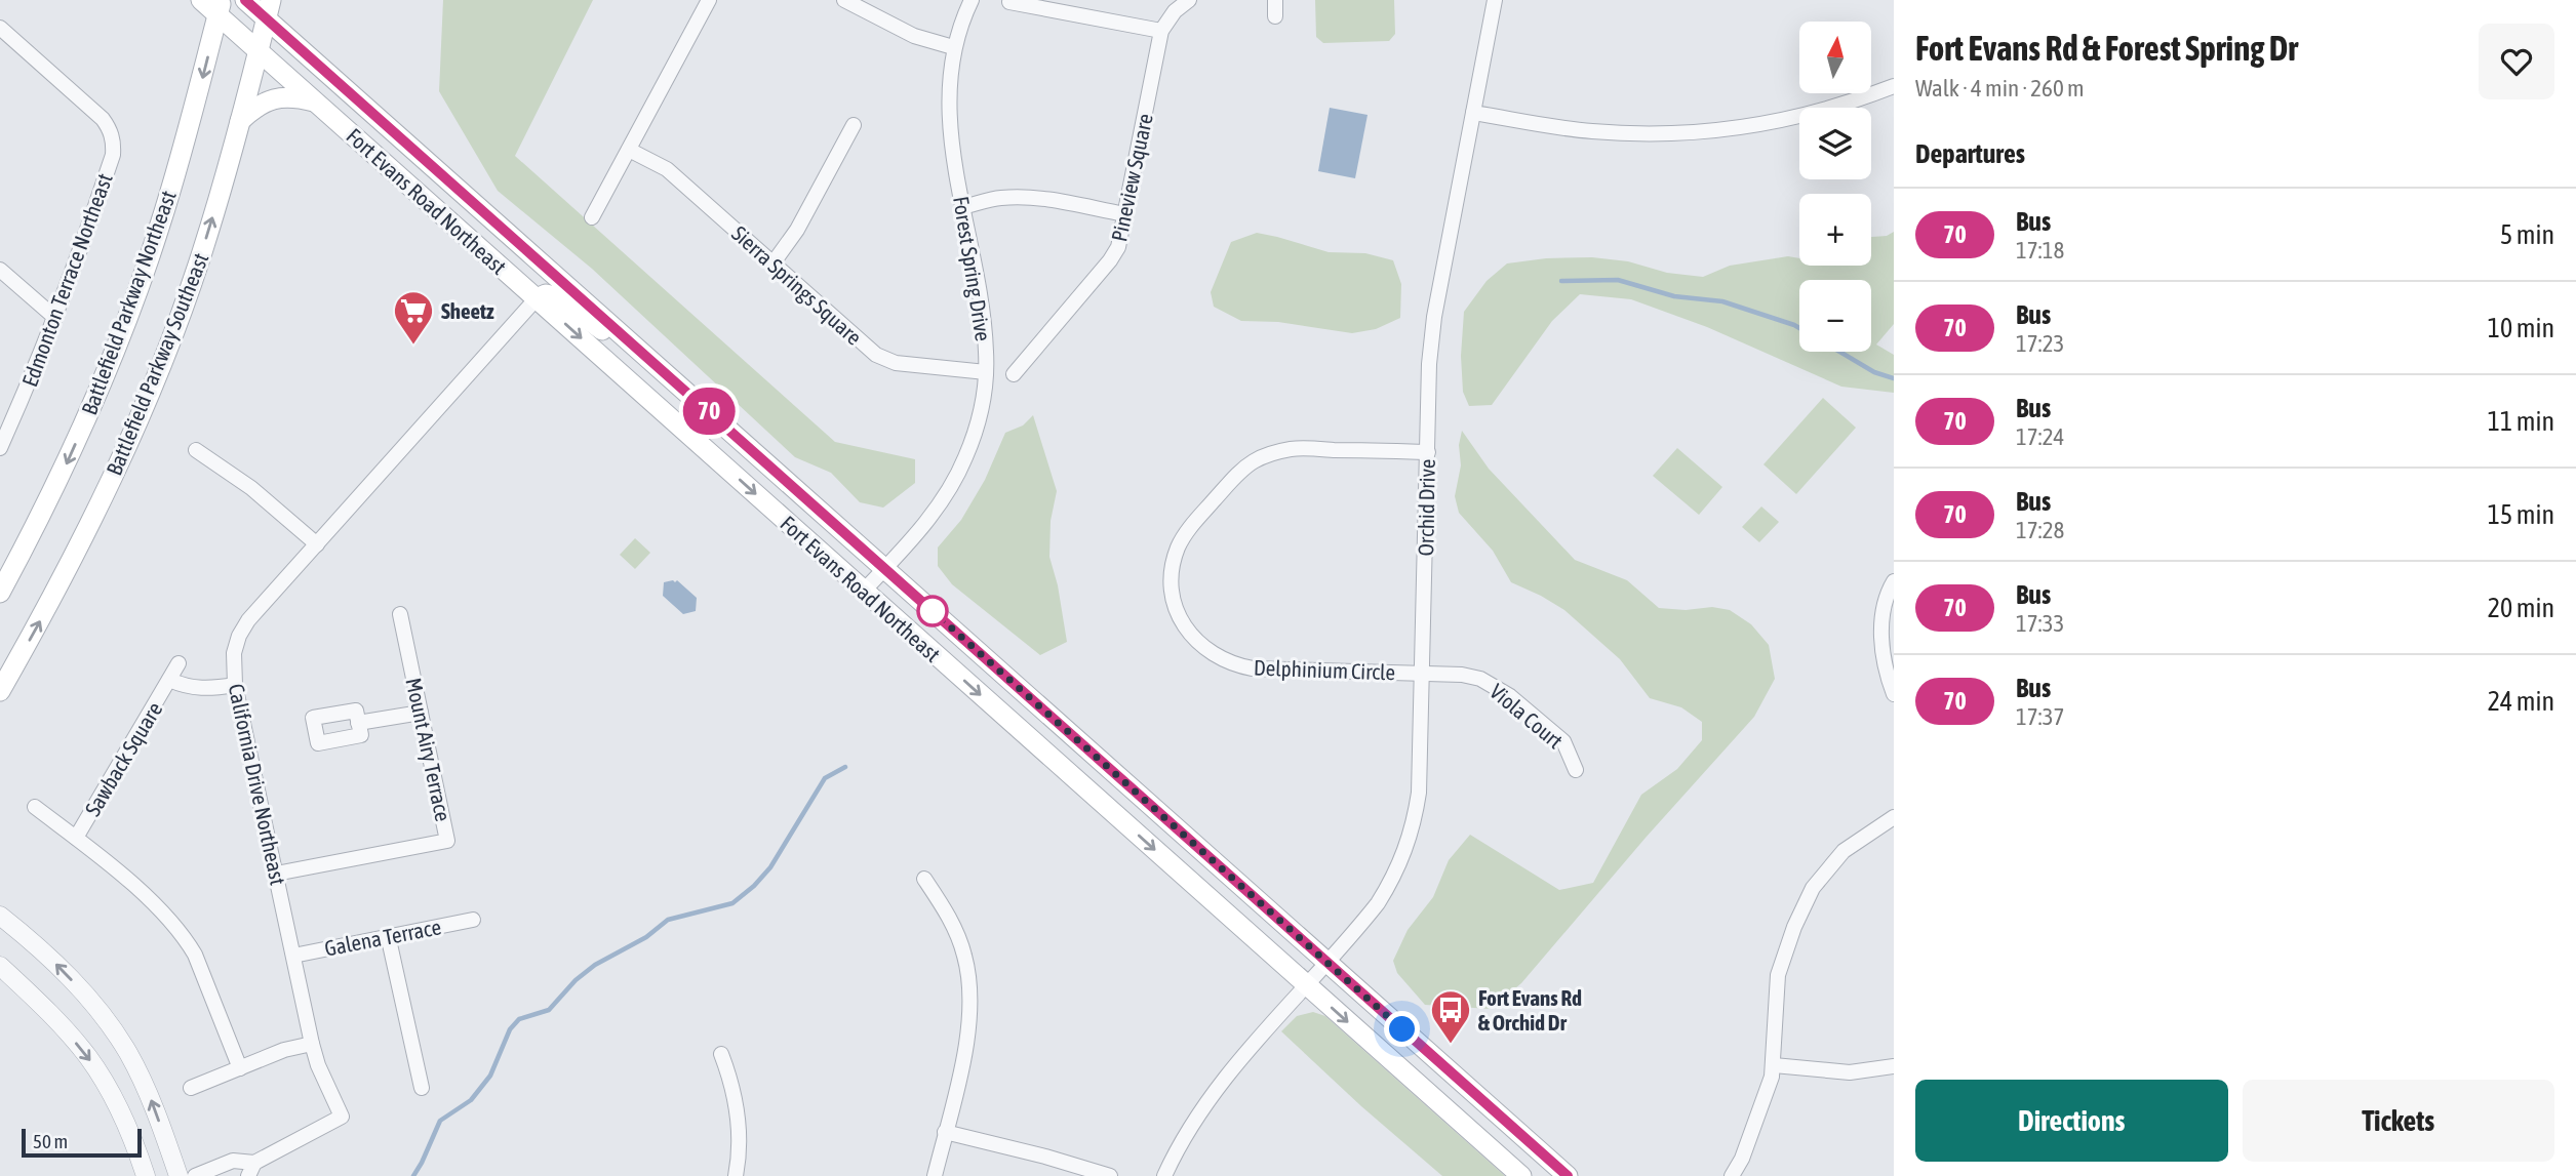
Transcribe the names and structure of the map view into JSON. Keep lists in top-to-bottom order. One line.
{"streets":{"main road":["Fort Evans Road Northeast","Battlefield Parkway Northeast","Battlefield Parkway Southeast"],"street":["Pineview Square","Forest Spring Drive","Edmonton Terrace Northeast","Sierra Springs Square","Orchid Drive","Delphinium Circle","Viola Court","Mount Airy Terrace","Sawback Square","California Drive Northeast","Galena Terrace"]},"crossings":[["Fort Evans Road Northeast","Forest Spring Drive"],["Fort Evans Road Northeast","Battlefield Parkway Northeast"],["Fort Evans Road Northeast","Battlefield Parkway Southeast"],["Fort Evans Road Northeast","Orchid Drive"],["Fort Evans Road Northeast","California Drive Northeast"],["Forest Spring Drive","Sierra Springs Square"],["Orchid Drive","Delphinium Circle"],["Orchid Drive","Viola Court"],["Delphinium Circle","Viola Court"],["Mount Airy Terrace","California Drive Northeast"],["Sawback Square","California Drive Northeast"],["California Drive Northeast","Galena Terrace"]],"one_way":["Battlefield Parkway Northeast","Battlefield Parkway Southeast"],"places":{"supermarket":["Sheetz"],"bus stop":["Fort Evans Rd & Orchid Dr"]},"lines":["bus line 70"],"scale_bar":"50 m","north":"top","page":{"on_map":"70","heading":[["Fort Evans Rd & Forest Spring Dr","Walk · 4 min · 260 m"],"Departures"],"map_buttons":["+","−"],"list":[{"mark":"70","name":"Bus","note":"17:18","value":"5 min"},{"mark":"70","name":"Bus","note":"17:23","value":"10 min"},{"mark":"70","name":"Bus","note":"17:24","value":"11 min"},{"mark":"70","name":"Bus","note":"17:28","value":"15 min"},{"mark":"70","name":"Bus","note":"17:33","value":"20 min"},{"mark":"70","name":"Bus","note":"17:37","value":"24 min"}],"buttons":["Directions","Tickets"],"scale":"50 m"}}
